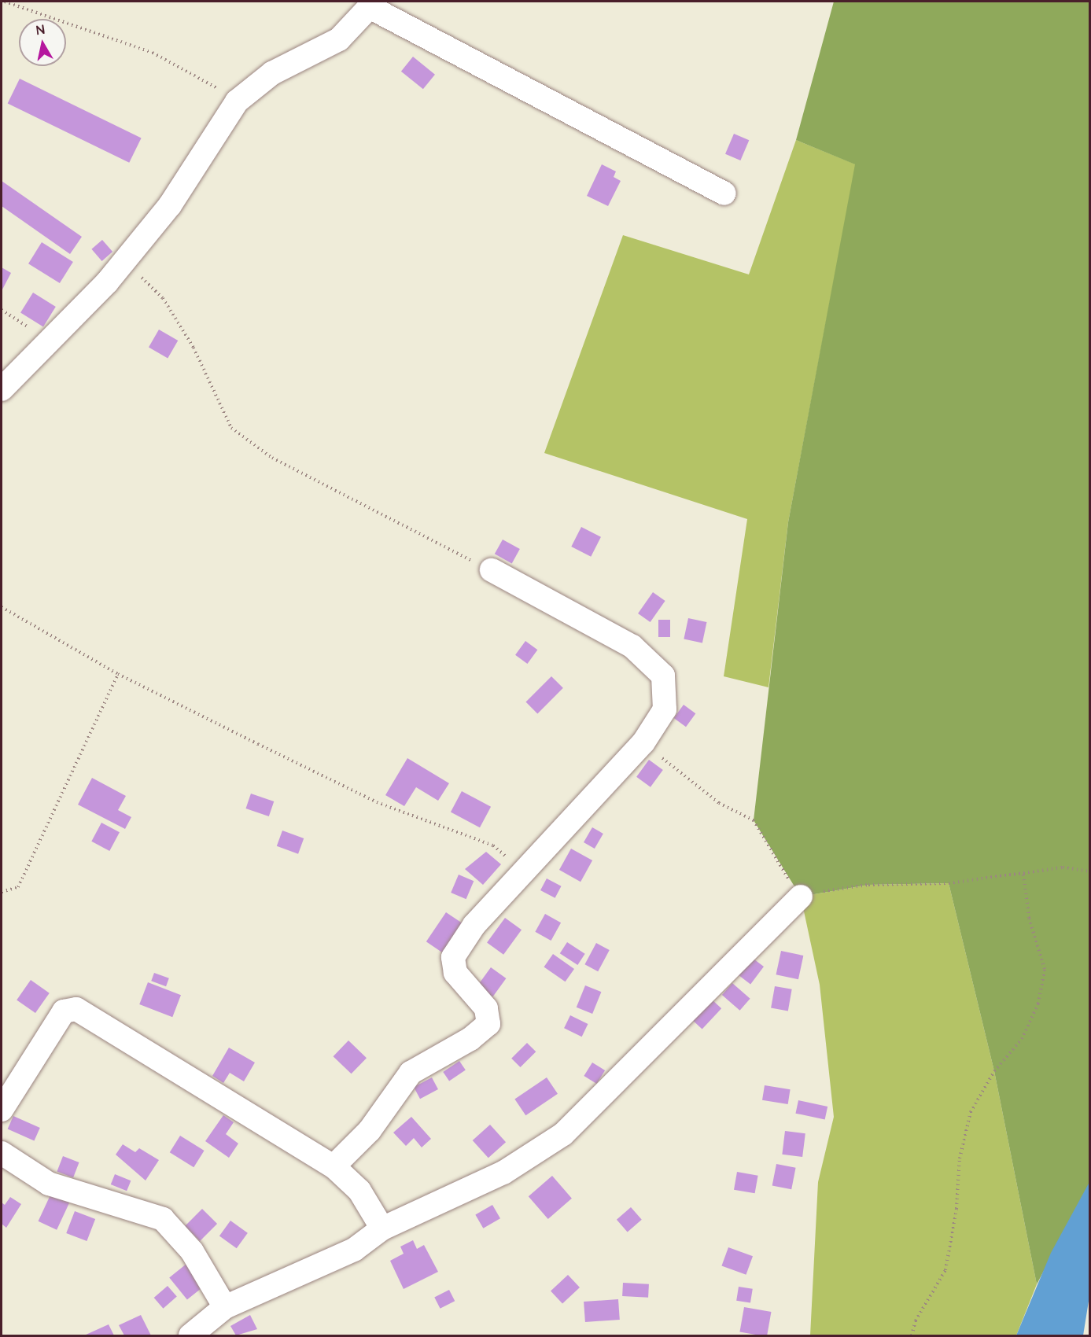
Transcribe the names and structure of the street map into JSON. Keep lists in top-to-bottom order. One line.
{"north":"top"}
